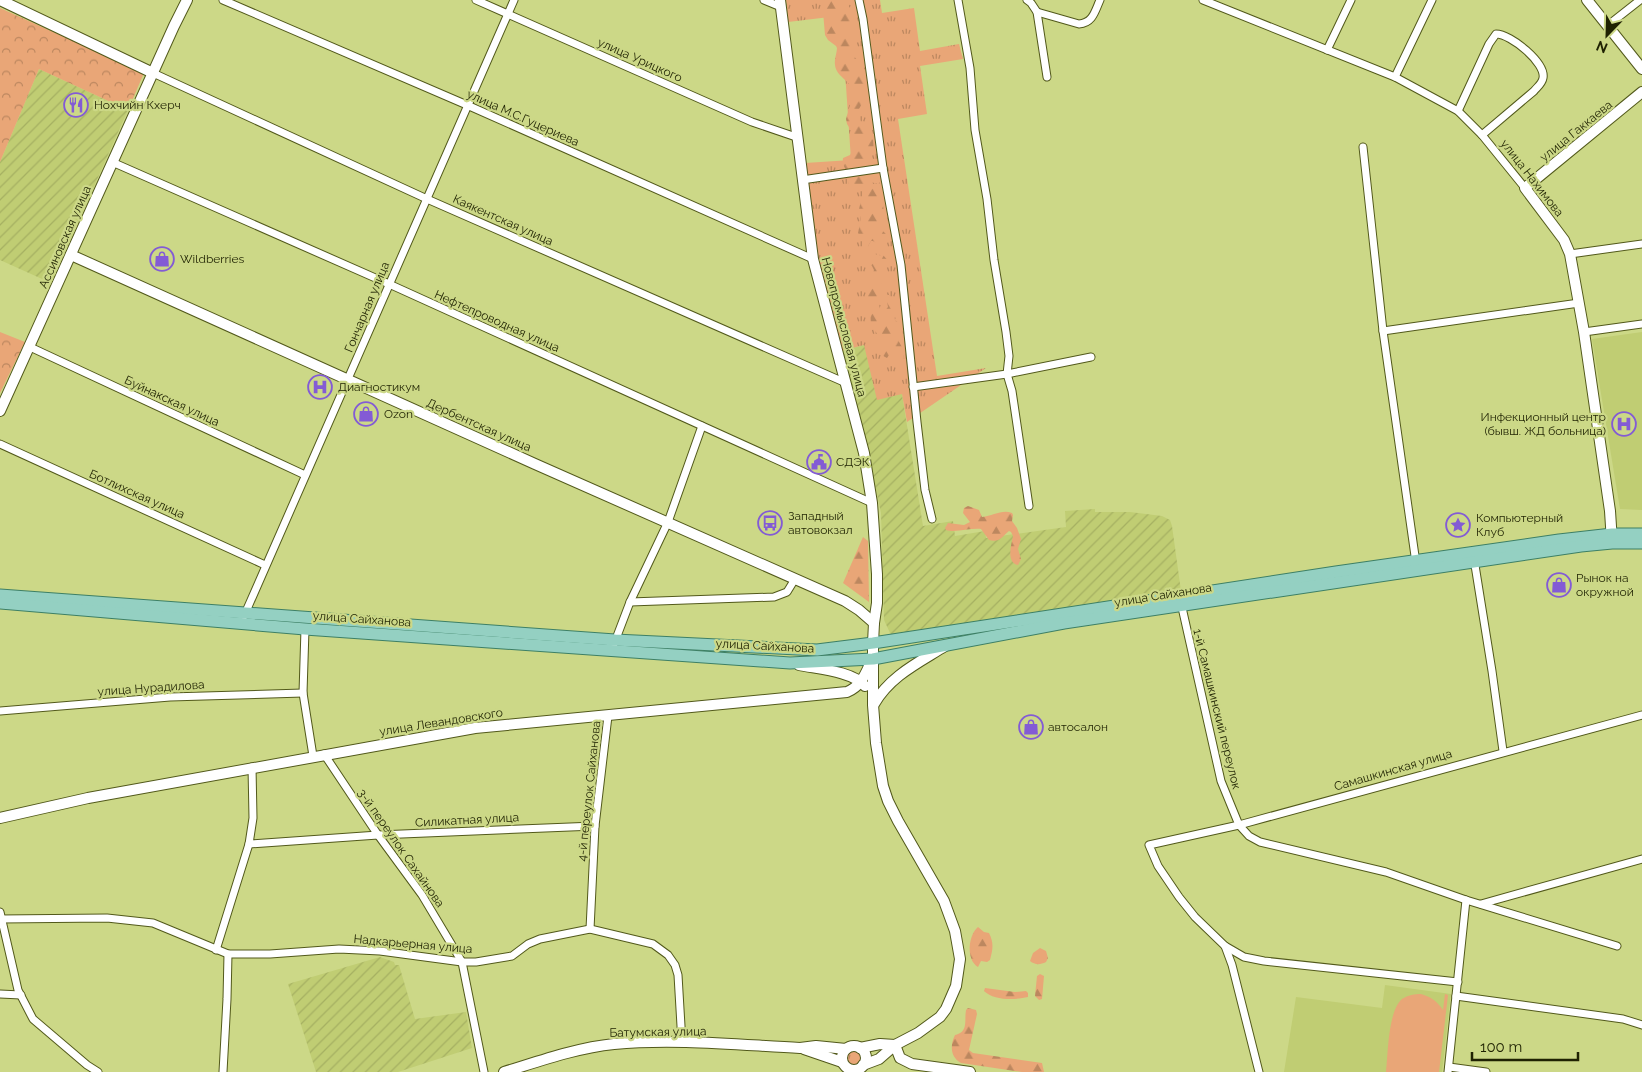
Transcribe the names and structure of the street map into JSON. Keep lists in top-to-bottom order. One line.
{"streets":{"main road":["улица Сайханова"],"street":["улица Урицкого","улица М.С.Гуцериева","улица Гаккаева","улица Нахимова","Каякентская улица","Ассиновская улица","Гончарная улица","Нефтепроводная улица","Новопромысловая улица","Буйнакская улица","Дербентская улица","Ботлихская улица","улица Нурадилова","1-й Самашкинский переулок","улица Левандовского","Самашкинская улица","4-й переулок Сайханова","Силикатная улица","3-й переулок Сахайнова","Надкарьерная улица","Батумская улица"]},"crossings":[["улица Урицкого","Гончарная улица"],["улица Урицкого","Новопромысловая улица"],["улица М.С.Гуцериева","Гончарная улица"],["улица М.С.Гуцериева","Новопромысловая улица"],["улица Гаккаева","улица Нахимова"],["Каякентская улица","Ассиновская улица"],["Каякентская улица","Гончарная улица"],["Каякентская улица","Новопромысловая улица"],["Ассиновская улица","Нефтепроводная улица"],["Ассиновская улица","Буйнакская улица"],["Ассиновская улица","Дербентская улица"],["Гончарная улица","Нефтепроводная улица"],["Гончарная улица","Буйнакская улица"],["Гончарная улица","Дербентская улица"],["Гончарная улица","Ботлихская улица"],["Гончарная улица","улица Сайханова"],["Нефтепроводная улица","Новопромысловая улица"],["Новопромысловая улица","Дербентская улица"],["Новопромысловая улица","улица Сайханова"],["улица Сайханова","1-й Самашкинский переулок"],["улица Сайханова","3-й переулок Сахайнова"],["улица Нурадилова","3-й переулок Сахайнова"],["1-й Самашкинский переулок","Самашкинская улица"],["улица Левандовского","4-й переулок Сайханова"],["улица Левандовского","3-й переулок Сахайнова"],["4-й переулок Сайханова","Силикатная улица"],["4-й переулок Сайханова","Надкарьерная улица"],["Силикатная улица","3-й переулок Сахайнова"],["3-й переулок Сахайнова","Надкарьерная улица"],["Надкарьерная улица","Батумская улица"]],"places":{"restaurant":["Нохчийн Кхерч"],"shop":["Wildberries","Ozon","Рынок на окружной","автосалон"],"hospital":["Диагностикум","Инфекционный центр (бывш. ЖД больница)"],"public building":["СДЭК"],"bus stop":["Западный автовокзал"],"place":["Компьютерный Клуб"]},"scale_bar":"100 m","north":"bottom left"}
